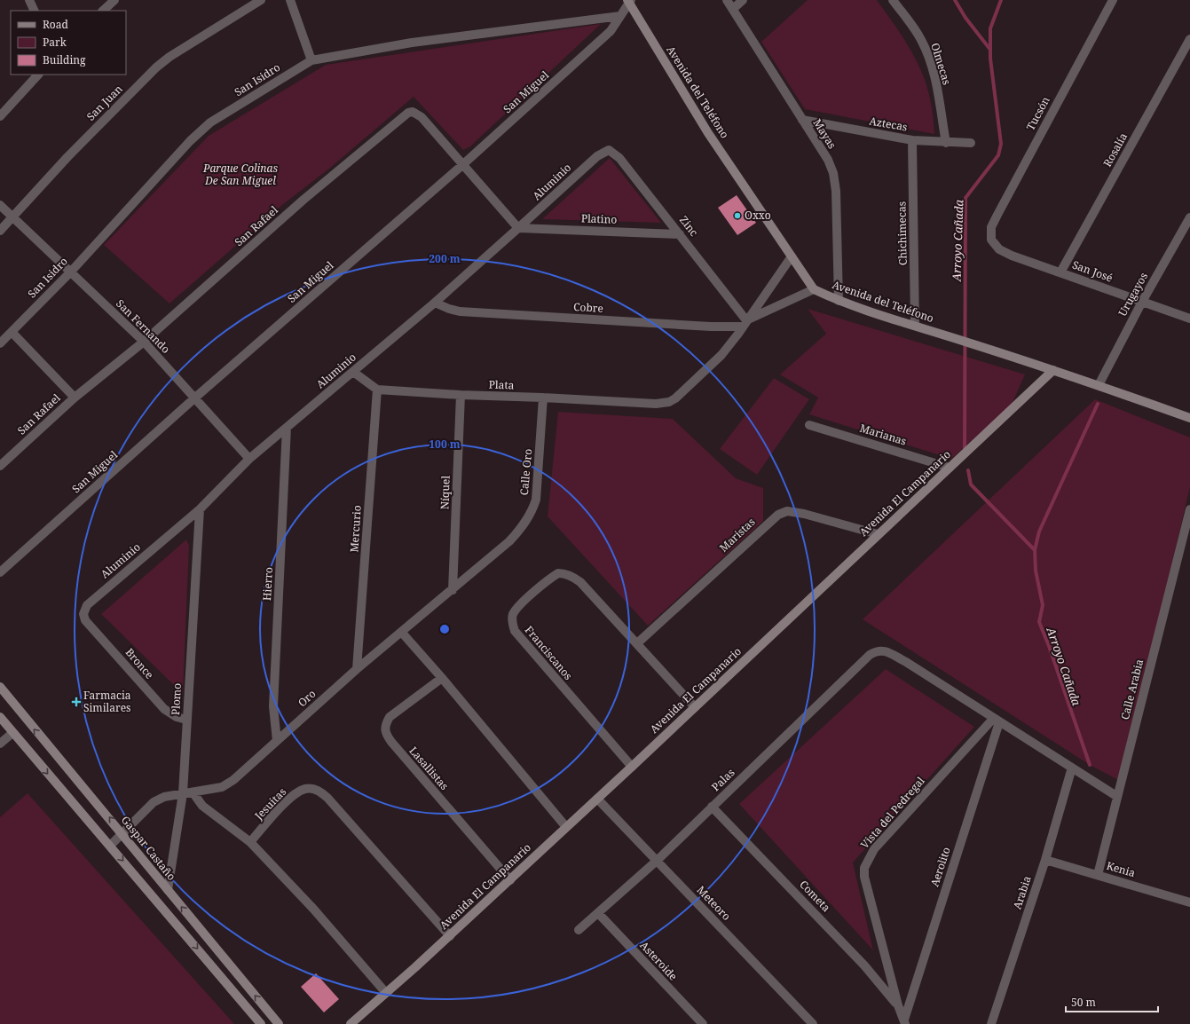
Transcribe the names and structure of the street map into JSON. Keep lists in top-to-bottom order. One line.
{"streets":{"street":["Olmecas","San Isidro","San Miguel","Avenida del Teléfono","San Juan","Tucsón","Aztecas","Mayas","Rosalía","Aluminio","Platino","San Rafael","Zinc","Chichimecas","San José","Urugayos","Cobre","San Fernando","Plata","Marianas","Calle Oro","Níquel","Avenida El Campanario","Mercurio","Maristas","Hierro","Franciscanos","Bronce","Calle Arabia","Oro","Plomo","Lasallistas","Palas","Jesuitas","Vista del Pedregal","Gaspar Castaño","Aerolito","Kenia","Arabia","Cometa","Meteoro","Asteroide"]},"crossings":[["Olmecas","Aztecas"],["San Isidro","San Miguel"],["San Isidro","San Fernando"],["San Miguel","Avenida del Teléfono"],["San Miguel","San Rafael"],["San Miguel","San Fernando"],["Avenida del Teléfono","Mayas"],["Avenida del Teléfono","Chichimecas"],["Avenida del Teléfono","Urugayos"],["Avenida del Teléfono","Cobre"],["Avenida del Teléfono","Avenida El Campanario"],["San Juan","San Fernando"],["Tucsón","San José"],["Aztecas","Mayas"],["Aztecas","Chichimecas"],["Rosalía","San José"],["Aluminio","Platino"],["Aluminio","San Rafael"],["Aluminio","Zinc"],["Aluminio","Cobre"],["Aluminio","San Fernando"],["Aluminio","Hierro"],["Aluminio","Bronce"],["Aluminio","Plomo"],["Platino","San Rafael"],["Platino","Zinc"],["San Rafael","San Fernando"],["Zinc","Cobre"],["San José","Urugayos"],["Cobre","Plata"],["Plata","Calle Oro"],["Plata","Níquel"],["Plata","Mercurio"],["Marianas","Avenida El Campanario"],["Calle Oro","Oro"],["Níquel","Oro"],["Avenida El Campanario","Maristas"],["Avenida El Campanario","Franciscanos"],["Avenida El Campanario","Lasallistas"],["Avenida El Campanario","Jesuitas"],["Avenida El Campanario","Meteoro"],["Mercurio","Oro"],["Maristas","Franciscanos"],["Hierro","Oro"],["Bronce","Plomo"],["Calle Arabia","Kenia"],["Oro","Plomo"],["Oro","Gaspar Castaño"],["Plomo","Gaspar Castaño"],["Palas","Vista del Pedregal"],["Palas","Aerolito"],["Palas","Cometa"],["Palas","Meteoro"],["Palas","Asteroide"],["Vista del Pedregal","Aerolito"],["Vista del Pedregal","Cometa"],["Kenia","Arabia"]],"water":["Arroyo Cañada"],"parks":["Parque Colinas De San Miguel"],"places":{"other":["Oxxo"],"health":["Farmacia Similares"]},"legend":["Road","Park","Building"],"scale_bar":"50 m","rings":["200 m","100 m"]}
